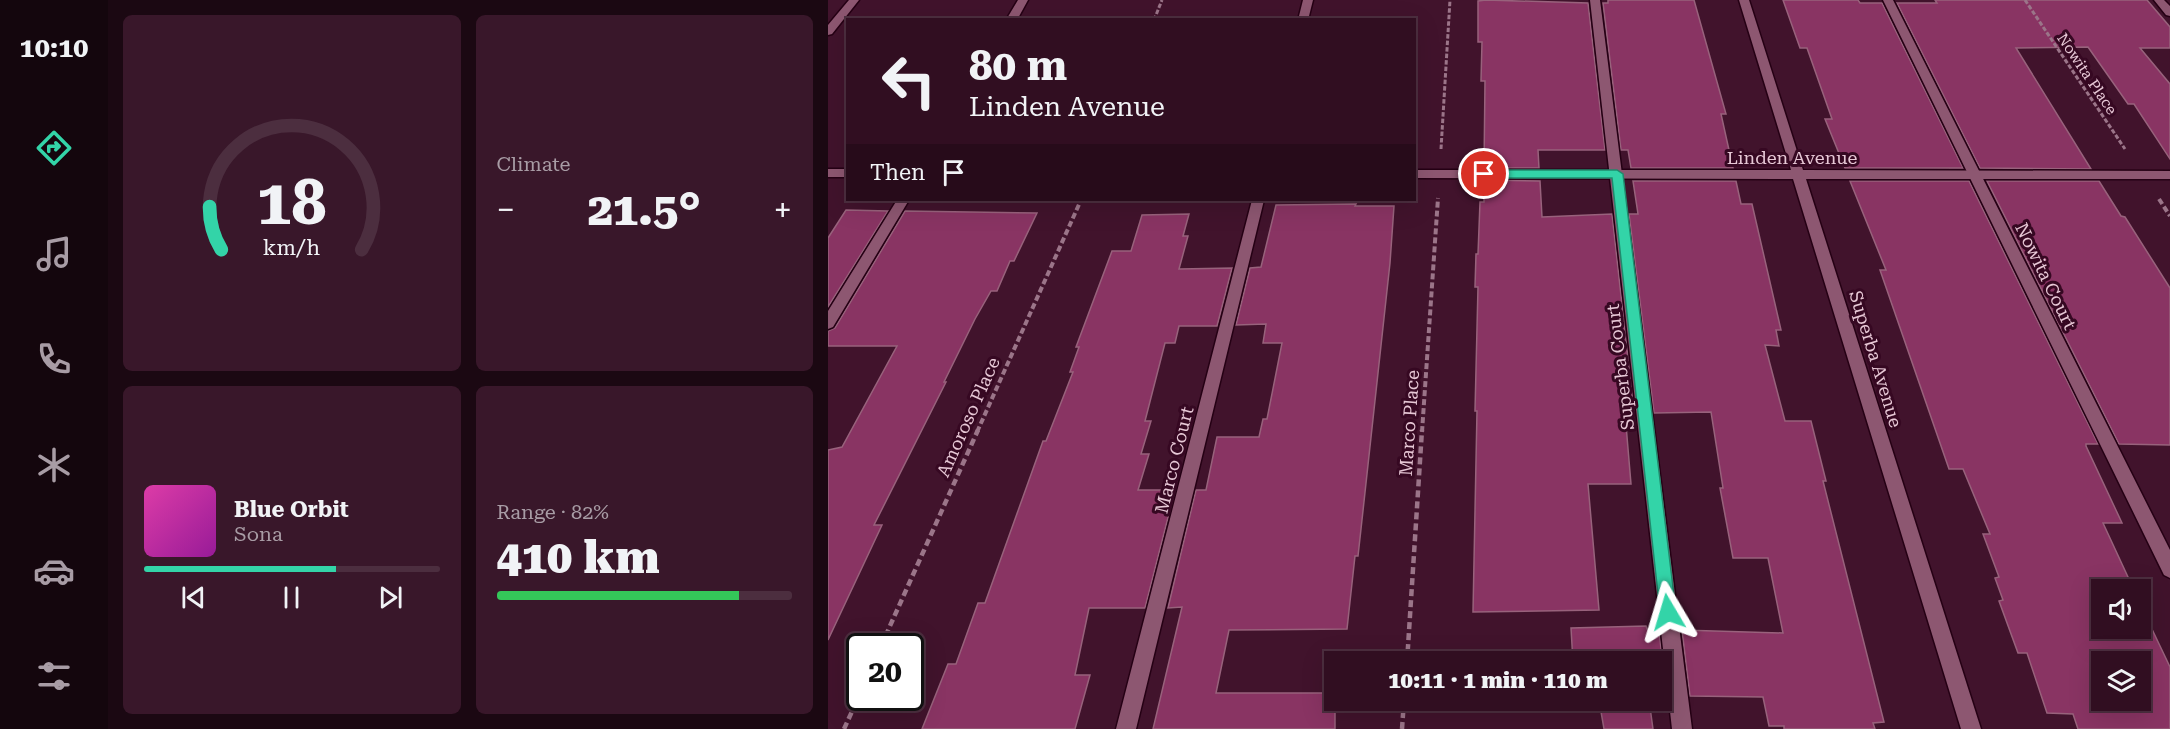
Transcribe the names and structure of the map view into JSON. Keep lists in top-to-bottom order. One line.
{"streets":{"street":["Linden Avenue","Nowita Court","Superba Avenue","Superba Court","Marco Court"],"path":["Nowita Place","Amoroso Place","Marco Place"]},"crossings":[["Linden Avenue","Nowita Court"],["Linden Avenue","Superba Avenue"],["Linden Avenue","Superba Court"]],"page":{"tabs":"10:10","tile":["Climate",["Range · 82%","410 km"]],"turn":["80 m","Linden Avenue"],"then":"Then","heat":["−","21.5°","+"],"song":["Blue Orbit","Sona"],"limit":"20","trip":"10:11 · 1 min · 110 m","gauge":["18","km/h"]}}
